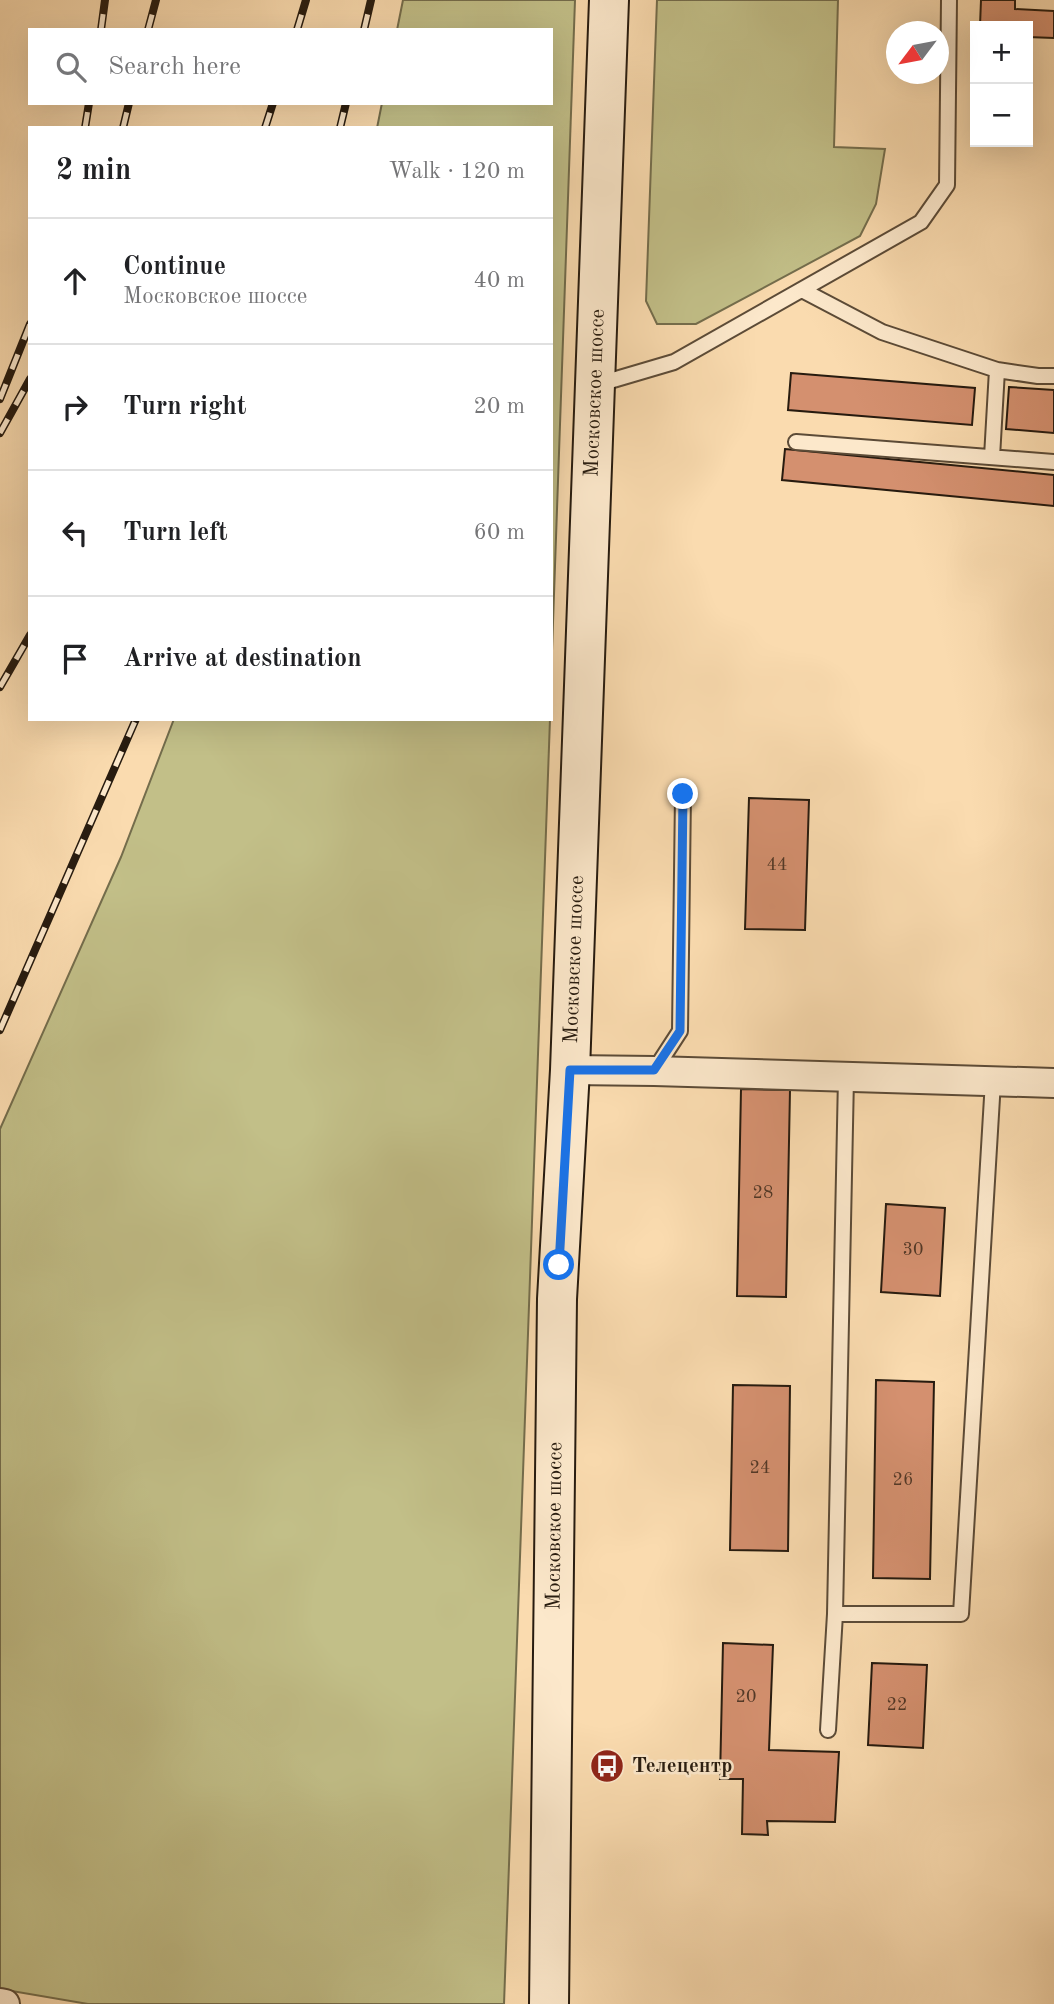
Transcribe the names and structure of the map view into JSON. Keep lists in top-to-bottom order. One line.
{"streets":{"main road":["Московское шоссе"]},"places":{"bus stop":["Телецентр"]},"house_numbers":["44","28","30","24","26","20","22"],"north":"bottom left","page":{"map_buttons":["+","−"],"search":"Search here","heading":["2 min","Walk · 120 m"],"list":[["Continue","Московское шоссе","40 m"],["Turn right","20 m"],["Turn left","60 m"],"Arrive at destination"]}}
